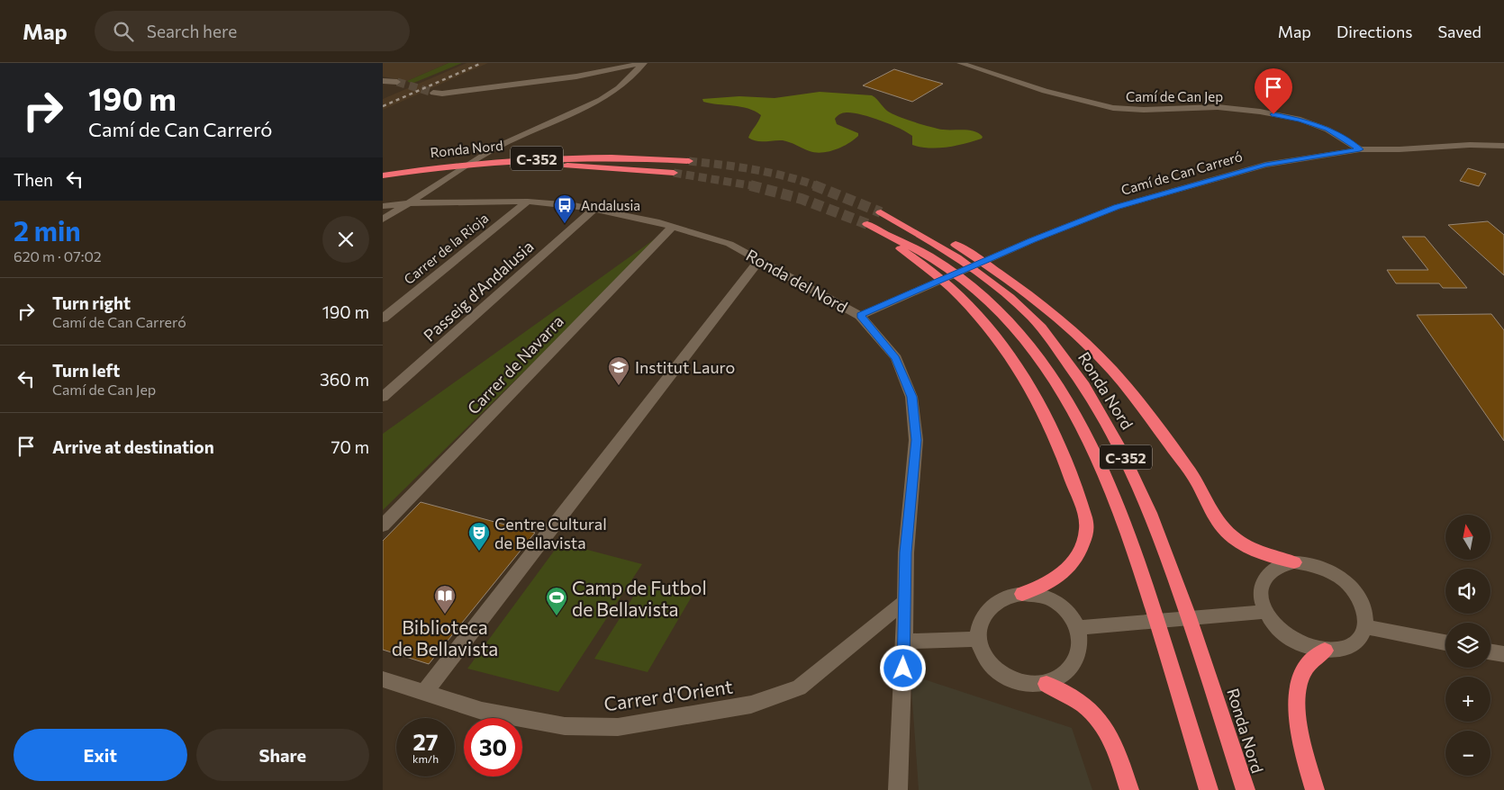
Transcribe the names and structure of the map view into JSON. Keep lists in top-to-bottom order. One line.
{"streets":{"highway":["Ronda Nord","C-352"],"street":["Camí de Can Jep","Camí de Can Carreró","Carrer de la Rioja","Ronda del Nord","Passeig d'Andalusia","Carrer de Navarra","Carrer d'Orient"]},"crossings":[["Camí de Can Jep","Camí de Can Carreró"],["Camí de Can Carreró","Ronda del Nord"],["Carrer de la Rioja","Ronda del Nord"],["Ronda del Nord","Passeig d'Andalusia"],["Ronda del Nord","Carrer de Navarra"],["Ronda del Nord","Carrer d'Orient"]],"places":{"bus stop":["Andalusia"],"school or university":["Institut Lauro"],"theatre":["Centre Cultural de Bellavista"],"library":["Biblioteca de Bellavista"],"sports":["Camp de Futbol de Bellavista"]},"north":"top","page":{"header":"Map","search":"Search here","nav":["Map","Directions","Saved"],"turn":["190 m","Camí de Can Carreró"],"then":"Then","heading":["2 min","620 m · 07:02"],"list":[{"name":"Turn right","note":"Camí de Can Carreró","value":"190 m"},{"name":"Turn left","note":"Camí de Can Jep","value":"360 m"},{"name":"Arrive at destination","value":"70 m"}],"map_buttons":["+","−"],"speed":"27 km/h","limit":"30","buttons":["Exit","Share"]}}
